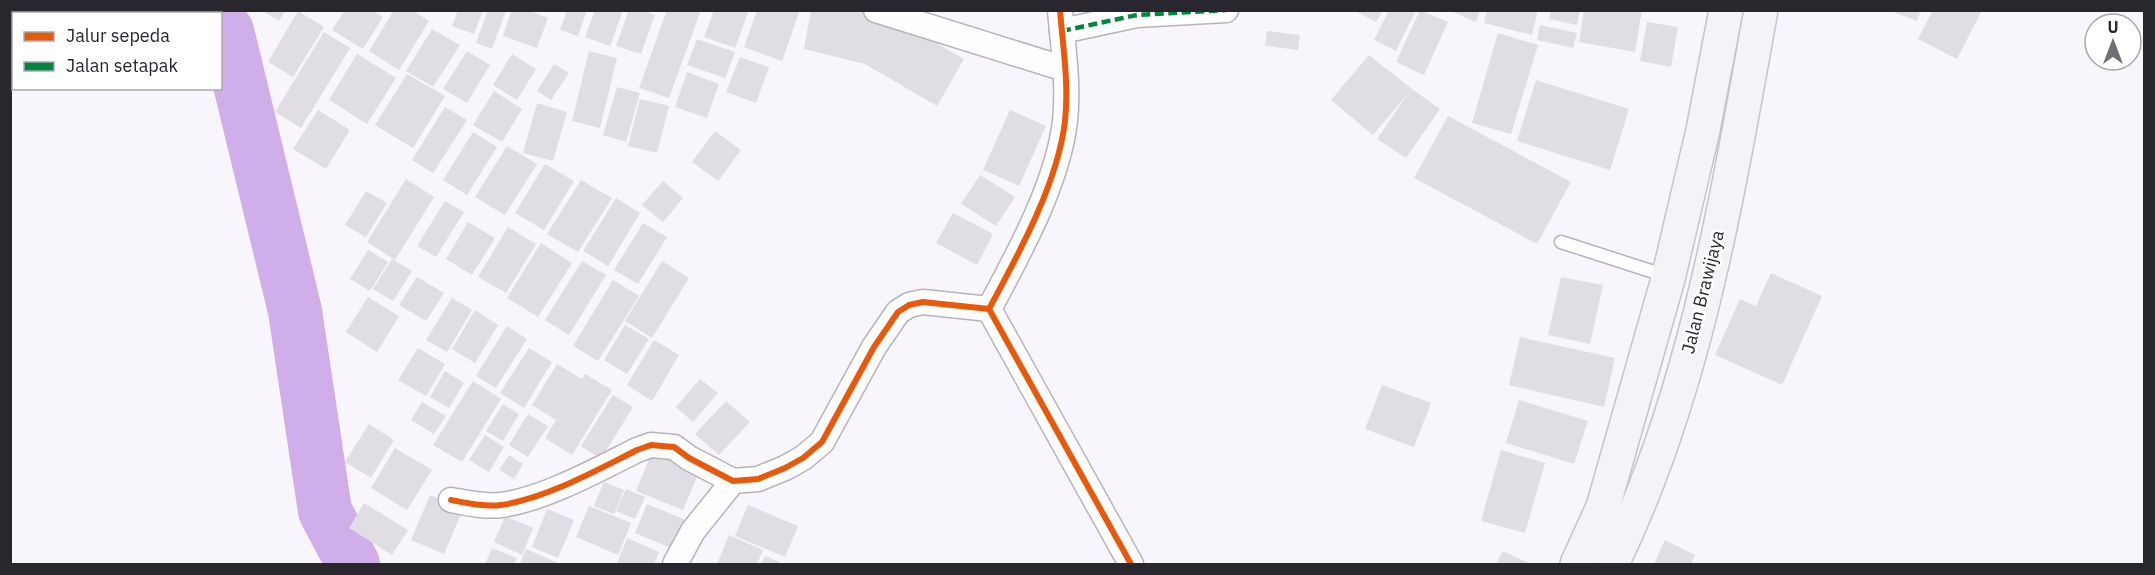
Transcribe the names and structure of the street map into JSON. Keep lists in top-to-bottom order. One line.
{"streets":{"highway":["Jalan Brawijaya"]},"legend":["Jalur sepeda","Jalan setapak"],"north":"top"}
